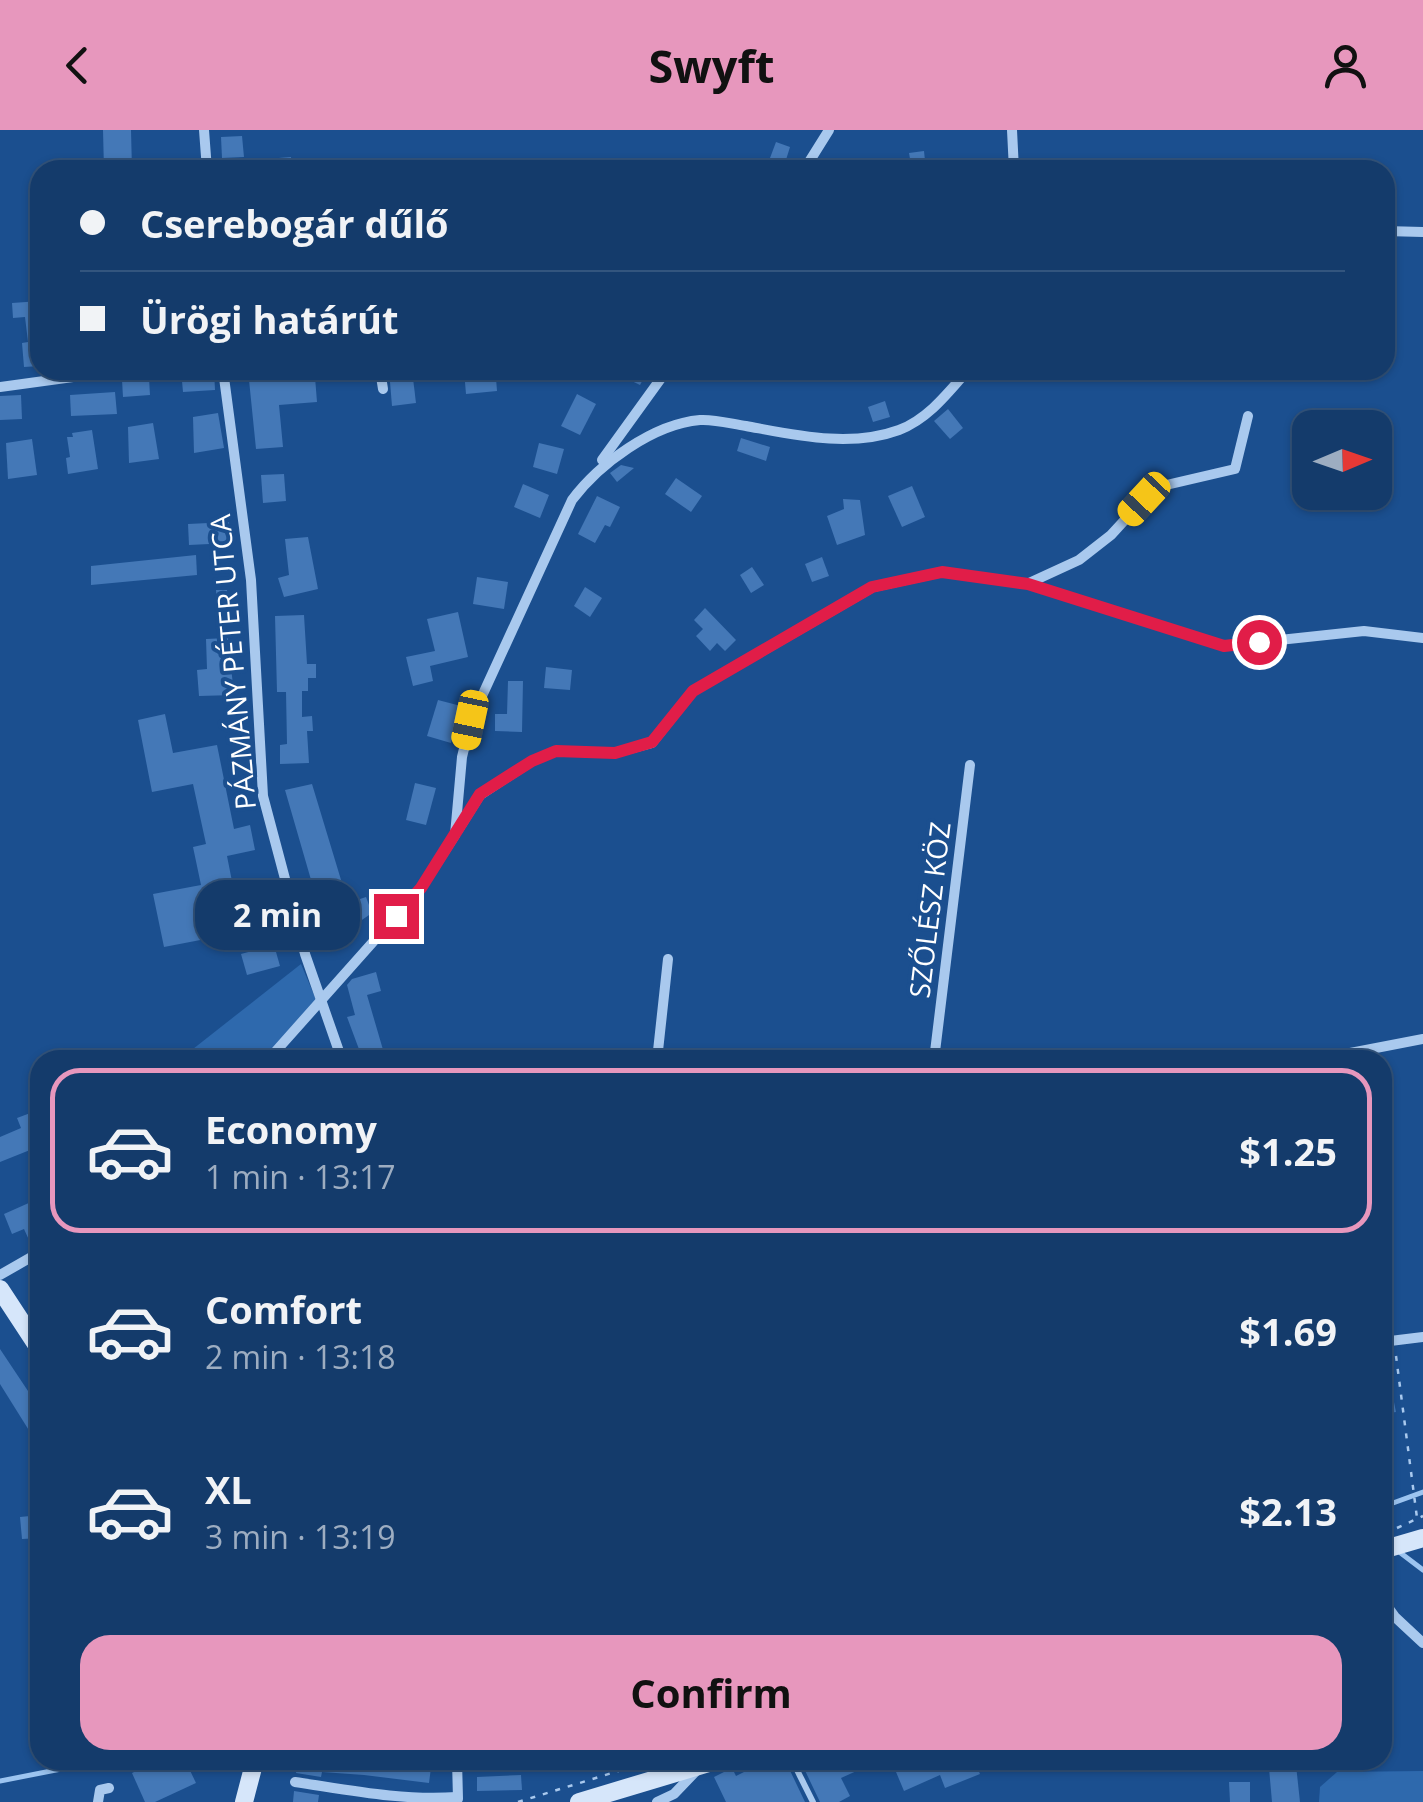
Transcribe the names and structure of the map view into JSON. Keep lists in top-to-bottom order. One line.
{"streets":{"street":["PÁZMÁNY PÉTER UTCA","SZŐLÉSZ KÖZ"]},"north":"right","page":{"header":"Swyft","banner":["Cserebogár dűlő","Ürögi határút"],"bubble":"2 min","list":[{"name":"Economy","note":"1 min · 13:17","value":"$1.25"},{"name":"Comfort","note":"2 min · 13:18","value":"$1.69"},{"name":"XL","note":"3 min · 13:19","value":"$2.13"}],"buttons":"Confirm"}}
